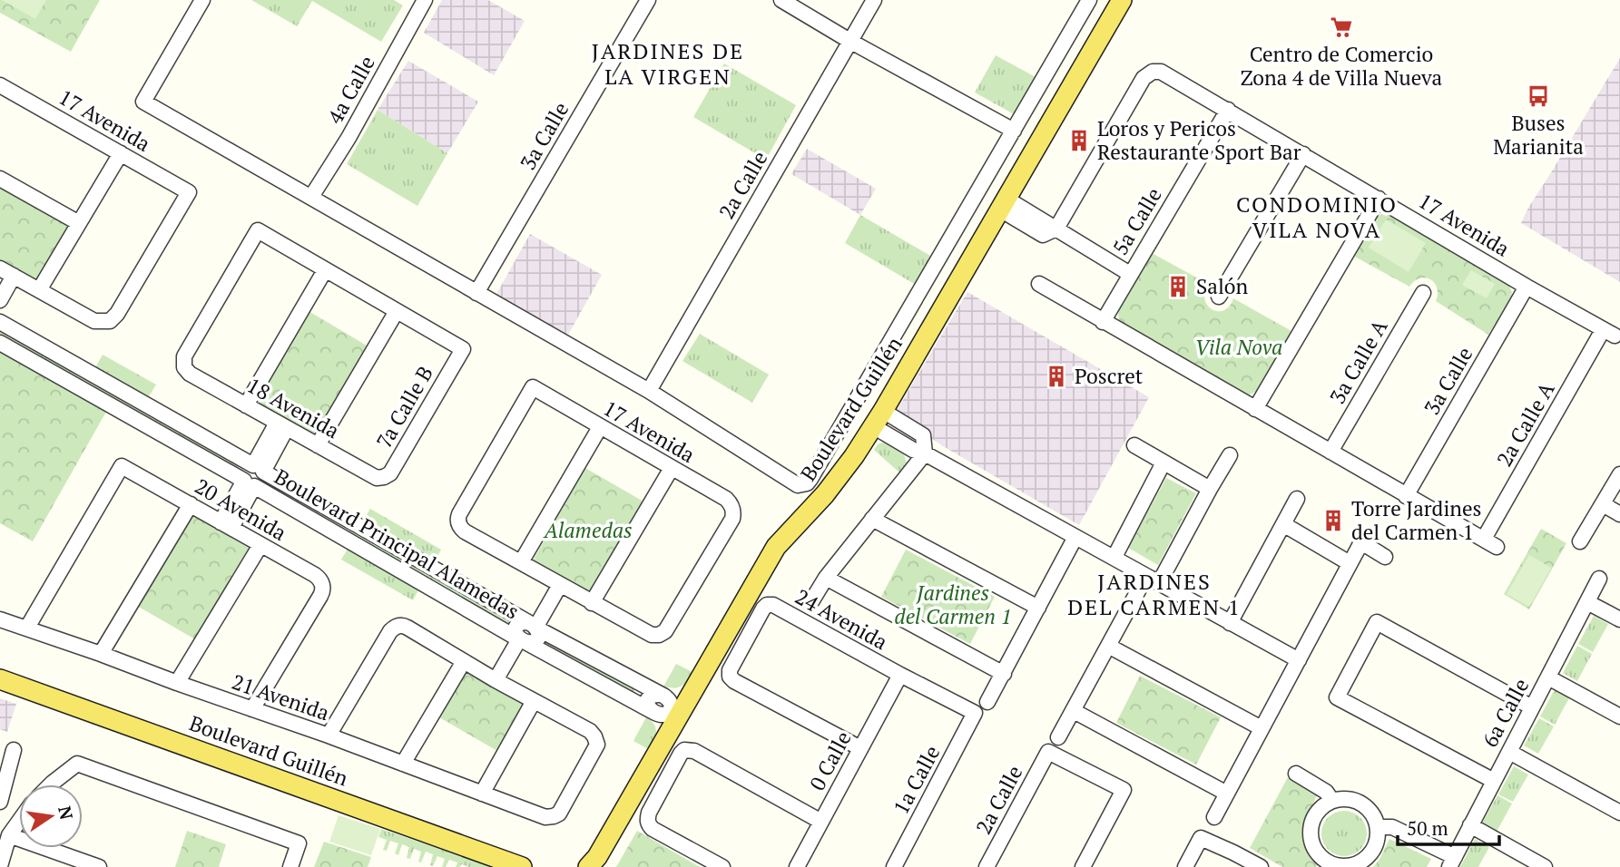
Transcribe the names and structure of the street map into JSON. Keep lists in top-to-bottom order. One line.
{"streets":{"main road":["Boulevard Guillén"],"street":["4a Calle","17 Avenida","3a Calle","2a Calle","5a Calle","3a Calle A","7a Calle B","18 Avenida","2a Calle A","20 Avenida","Boulevard Principal Alamedas","24 Avenida","21 Avenida","6a Calle","0 Calle","1a Calle"]},"crossings":[["17 Avenida","3a Calle"],["17 Avenida","5a Calle"],["17 Avenida","2a Calle A"],["3a Calle","2a Calle A"],["7a Calle B","18 Avenida"],["20 Avenida","21 Avenida"],["24 Avenida","0 Calle"],["24 Avenida","1a Calle"]],"districts":["JARDINES DE LA VIRGEN","CONDOMINIO VILA NOVA","JARDINES DEL CARMEN 1"],"parks":["Vila Nova","Alamedas","Jardines del Carmen 1"],"places":{"supermarket":["Centro de Comercio Zona 4 de Villa Nueva"],"bus stop":["Buses Marianita"],"building":["Loros y Pericos Restaurante Sport Bar","Salón","Poscret","Torre Jardines del Carmen 1"]},"scale_bar":"50 m","north":"right"}
